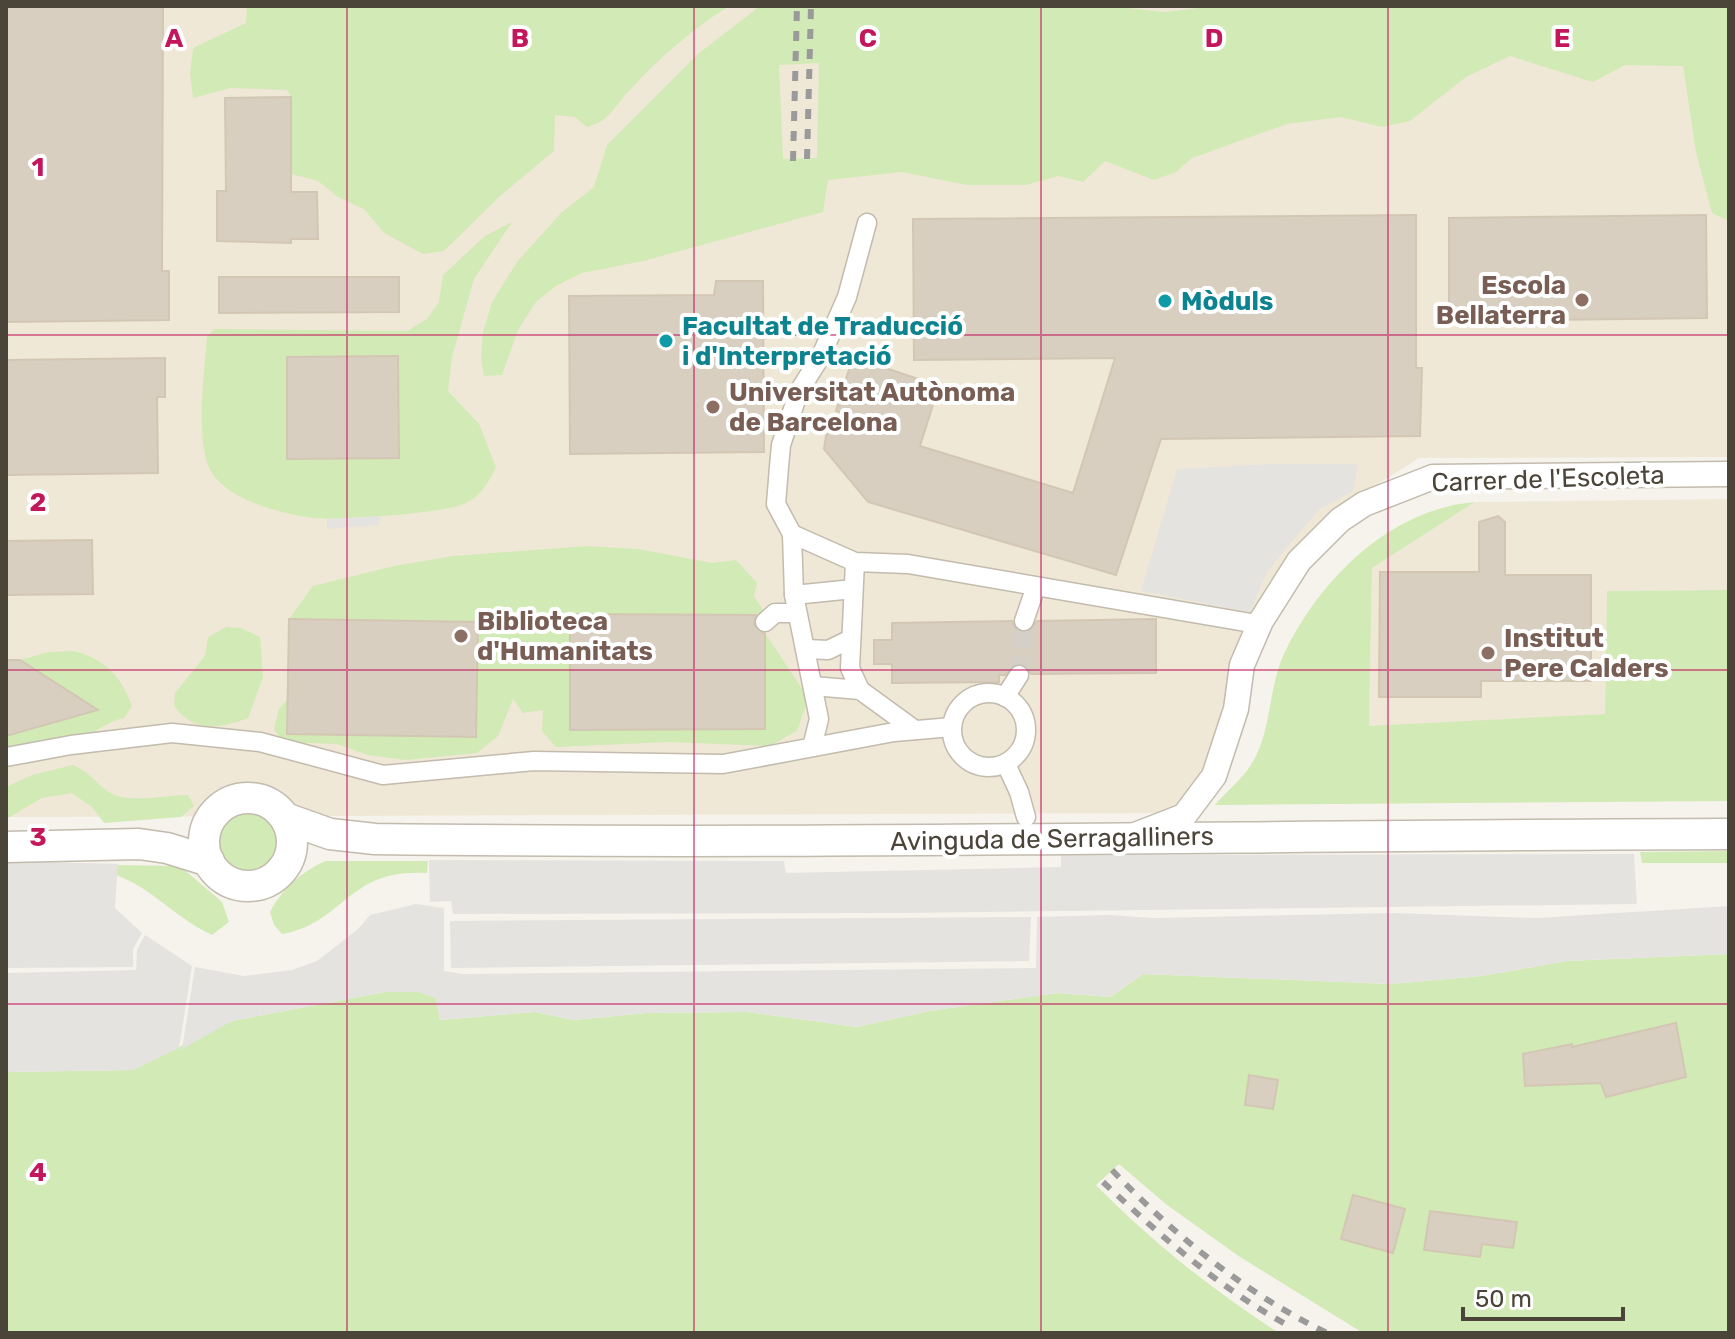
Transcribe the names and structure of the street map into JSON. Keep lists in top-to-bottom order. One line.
{"streets":{"street":["Carrer de l'Escoleta","Avinguda de Serragalliners"]},"crossings":[["Carrer de l'Escoleta","Avinguda de Serragalliners"]],"places":["Escola Bellaterra","Mòduls","Facultat de Traducció i d'Interpretació","Universitat Autònoma de Barcelona","Biblioteca d'Humanitats","Institut Pere Calders"],"scale_bar":"50 m","grid":{"columns":["A","B","C","D","E"],"rows":["1","2","3","4"]}}
